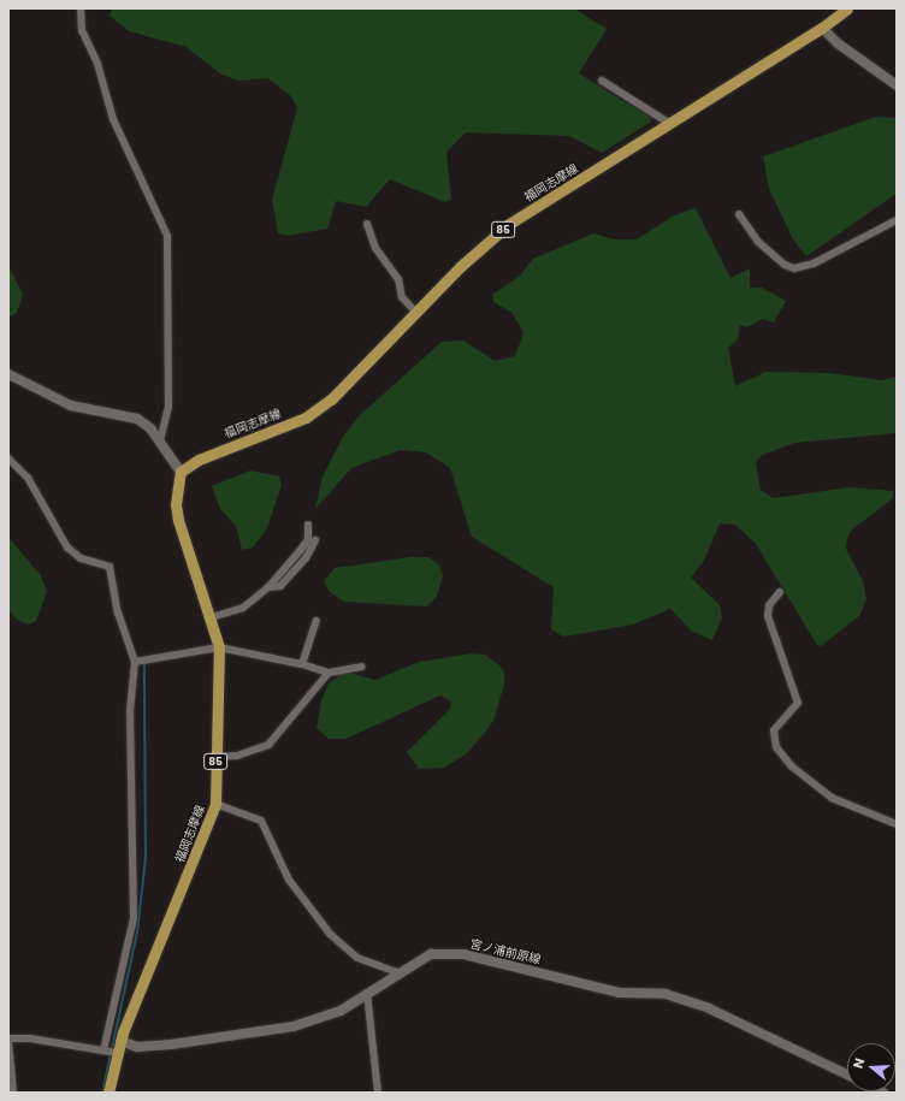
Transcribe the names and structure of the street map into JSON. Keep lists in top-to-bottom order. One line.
{"streets":{"main road":["福岡志摩線","85","宮ノ浦前原線"]},"crossings":[["福岡志摩線","宮ノ浦前原線"]],"north":"left"}
